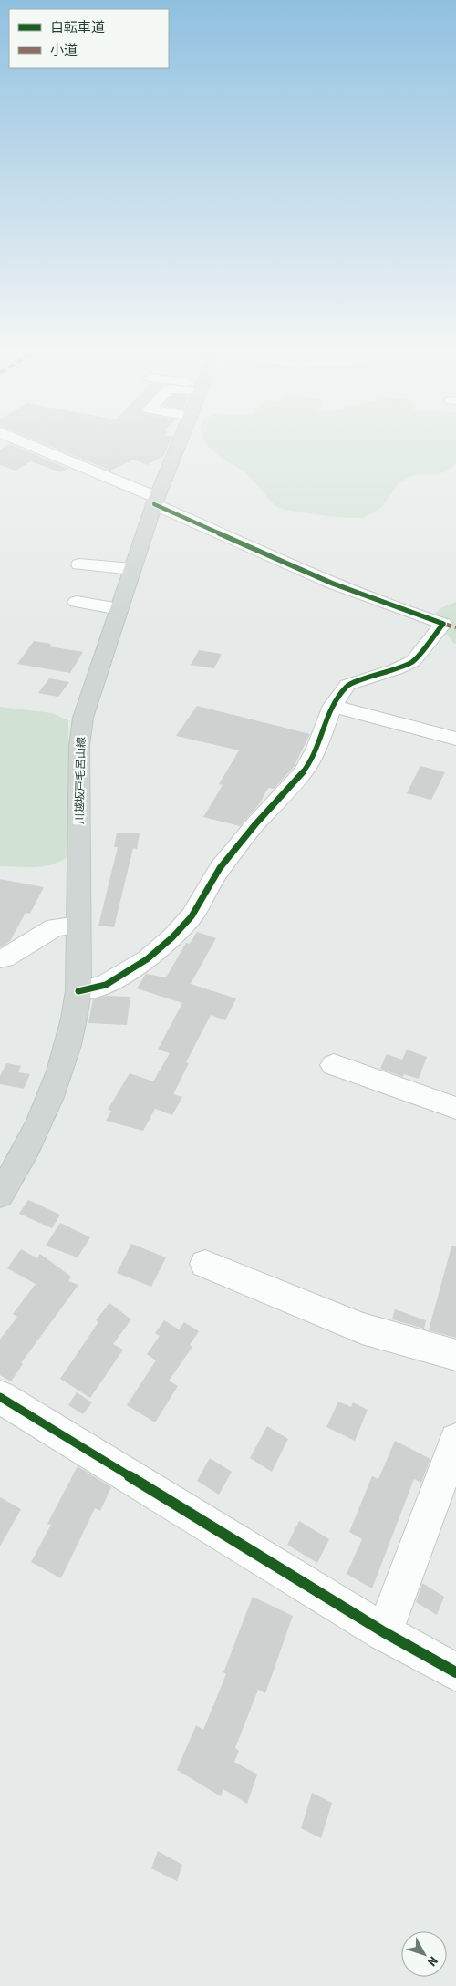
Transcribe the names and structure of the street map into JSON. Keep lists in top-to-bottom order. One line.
{"streets":{"main road":["川越坂戸毛呂山線"]},"legend":["自転車道","小道"],"north":"bottom right"}
